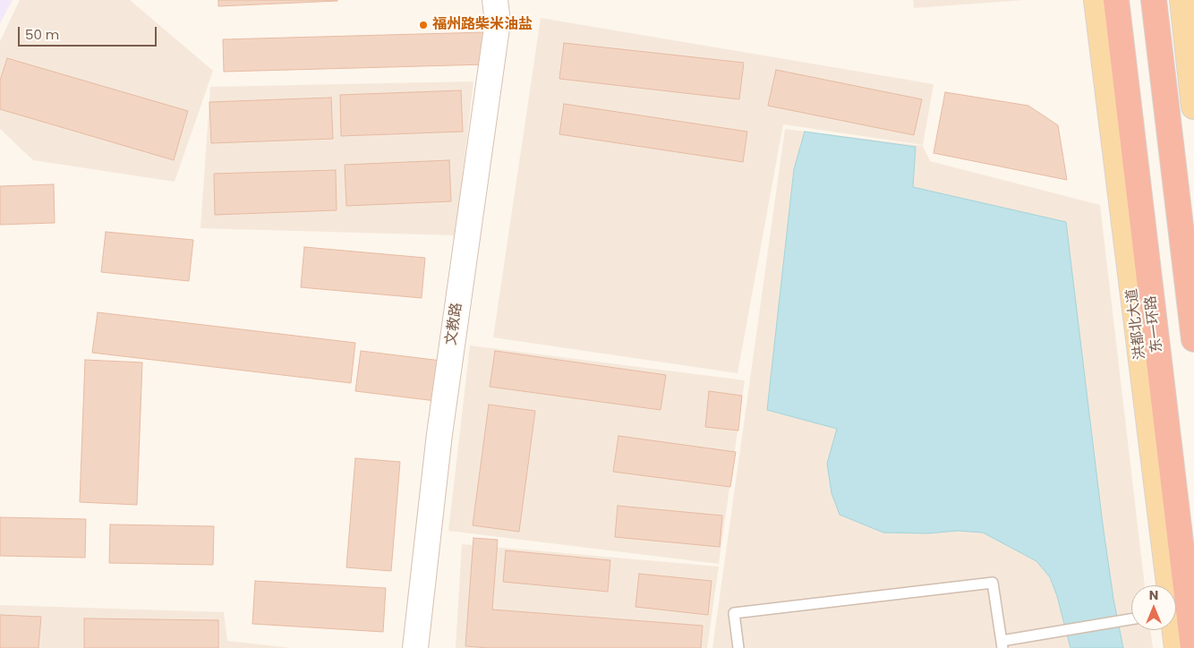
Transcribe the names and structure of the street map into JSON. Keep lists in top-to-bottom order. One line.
{"streets":{"highway":["东一环路"],"main road":["洪都北大道"],"street":["文教路"]},"places":["福州路柴米油盐"],"scale_bar":"50 m","north":"top"}
